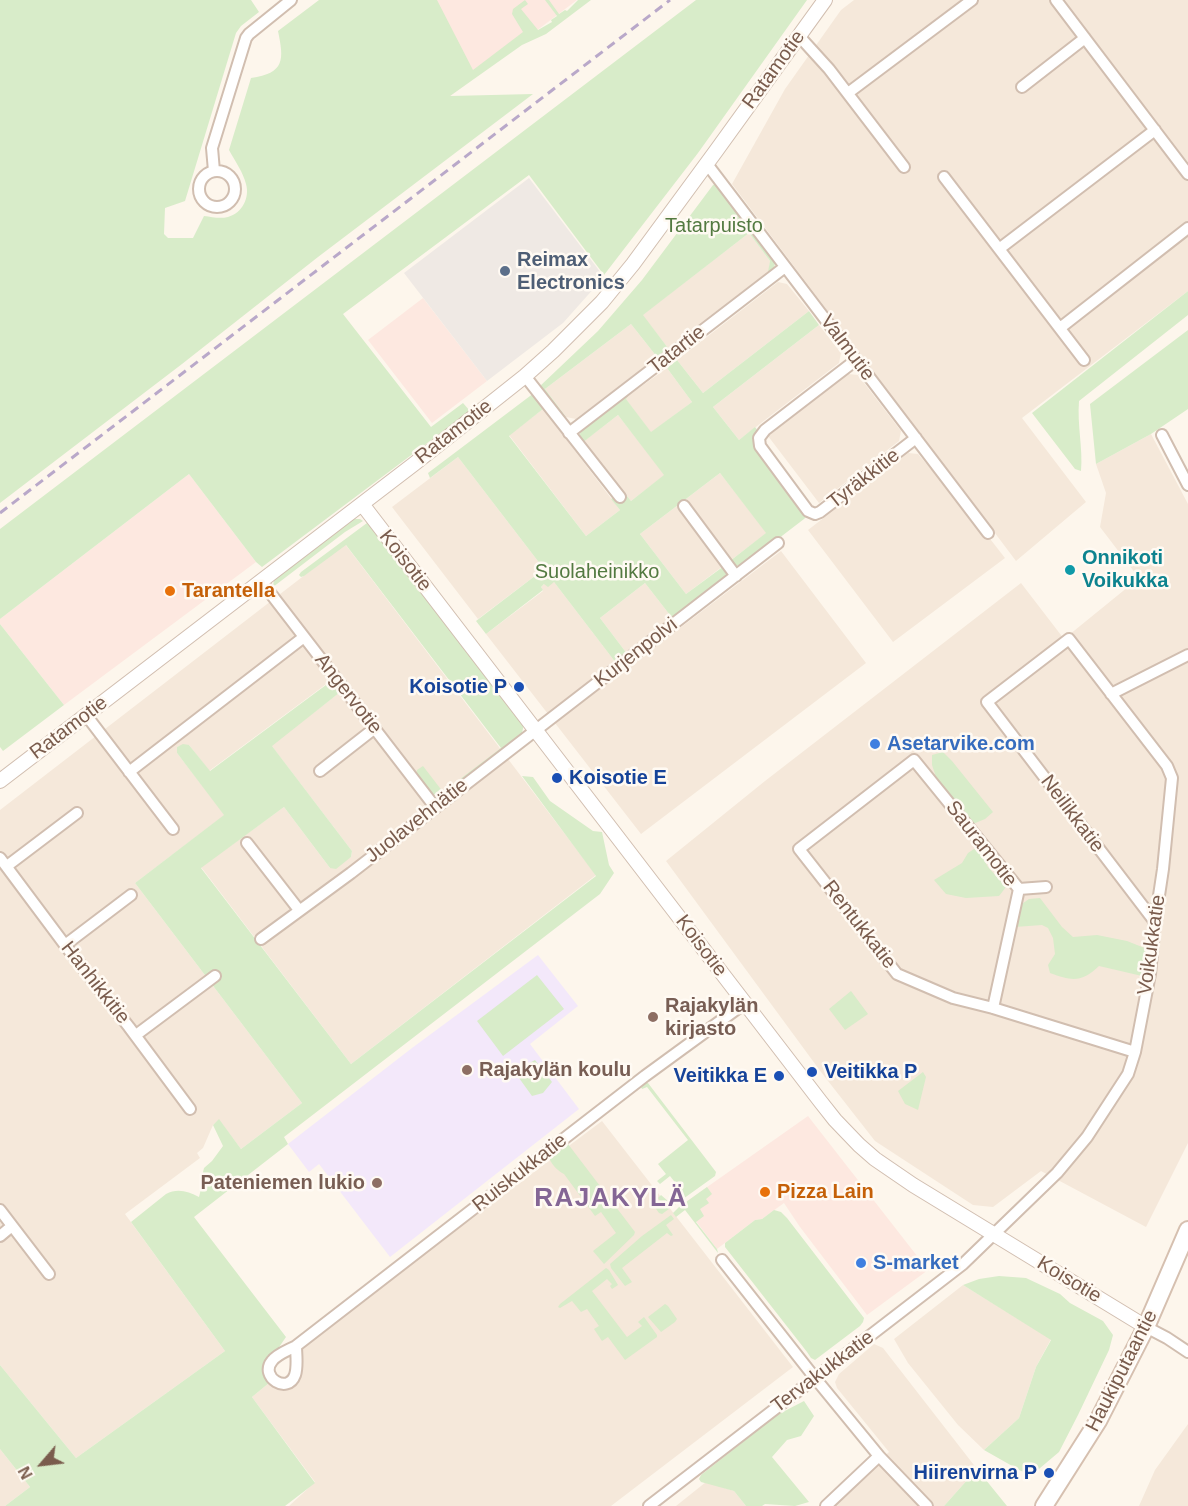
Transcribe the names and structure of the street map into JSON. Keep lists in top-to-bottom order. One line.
{"streets":{"main road":["Haukiputaantie"],"street":["Ratamotie","Valmutie","Tatartie","Tyräkkitie","Koisotie","Kurjenpolvi","Angervotie","Neilikkatie","Juolavehnätie","Sauramotie","Rentukkatie","Voikukkatie","Hanhikkitie","Ruiskukkatie","Tervakukkatie"]},"crossings":[["Ratamotie","Valmutie"],["Ratamotie","Koisotie"],["Ratamotie","Angervotie"],["Valmutie","Tatartie"],["Valmutie","Tyräkkitie"],["Koisotie","Kurjenpolvi"],["Koisotie","Juolavehnätie"],["Koisotie","Voikukkatie"],["Koisotie","Ruiskukkatie"],["Koisotie","Haukiputaantie"],["Koisotie","Tervakukkatie"],["Kurjenpolvi","Juolavehnätie"],["Angervotie","Juolavehnätie"],["Neilikkatie","Voikukkatie"],["Sauramotie","Rentukkatie"],["Rentukkatie","Voikukkatie"],["Voikukkatie","Tervakukkatie"]],"districts":["RAJAKYLÄ"],"parks":["Tatarpuisto","Suolaheinikko"],"places":["Reimax Electronics","Onnikoti Voikukka","Tarantella","Koisotie P","Asetarvike.com","Koisotie E","Rajakylän kirjasto","Rajakylän koulu","Veitikka P","Veitikka E","Pateniemen lukio","Pizza Lain","S-market","Hiirenvirna P"],"north":"bottom left"}
